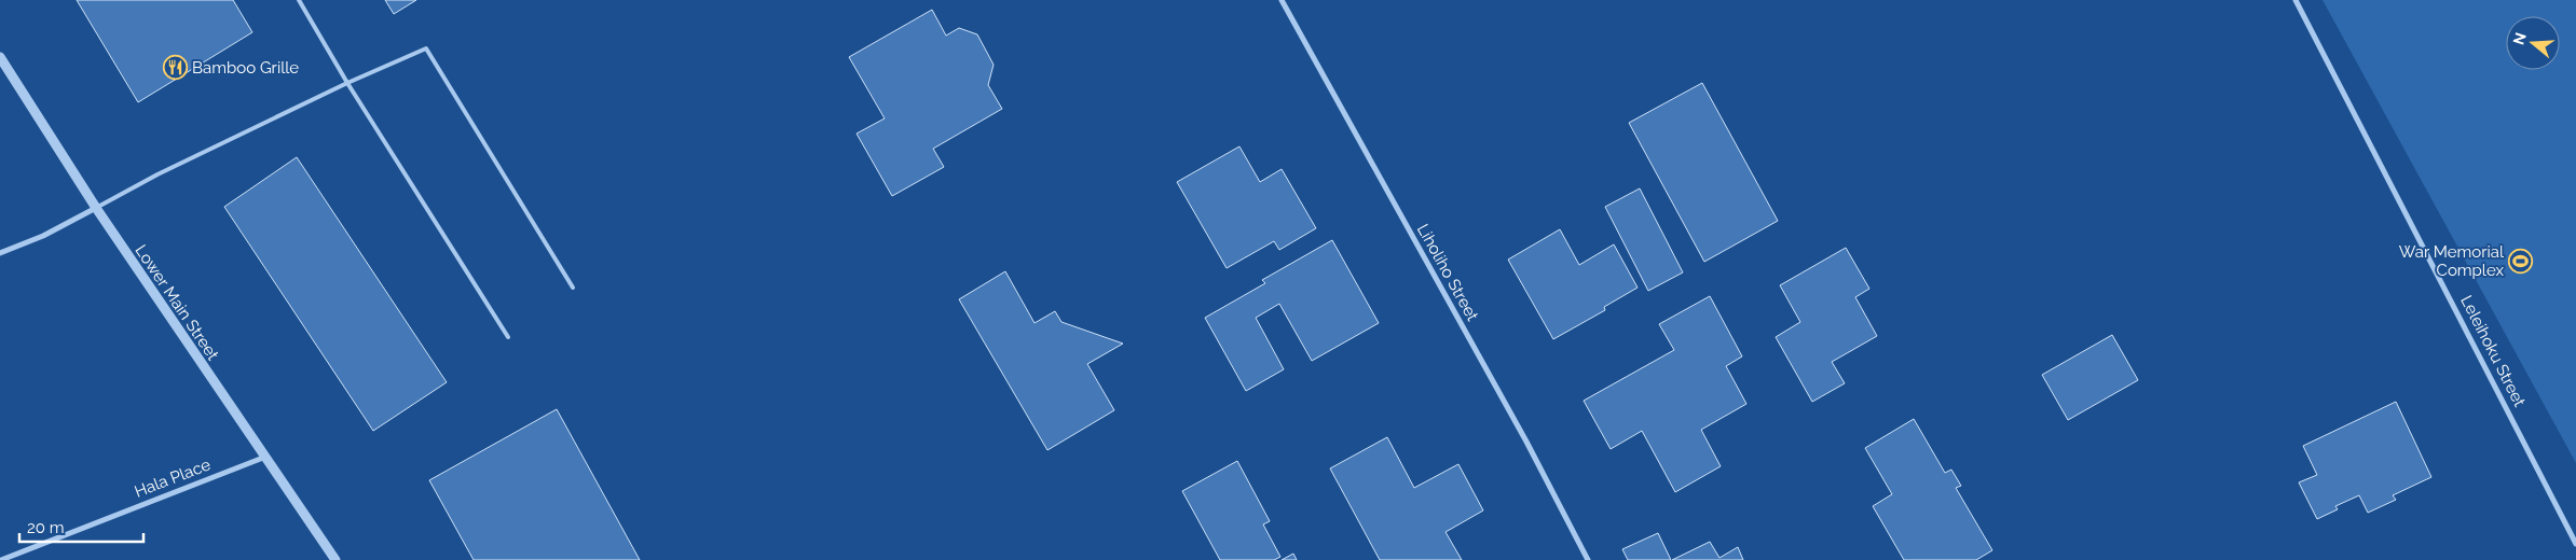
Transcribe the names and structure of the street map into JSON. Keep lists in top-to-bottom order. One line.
{"streets":{"street":["Liholiho Street","Lower Main Street","Leleihoku Street","Hala Place"]},"crossings":[["Lower Main Street","Hala Place"]],"places":{"restaurant":["Bamboo Grille"],"sports":["War Memorial Complex"]},"scale_bar":"20 m","north":"left"}
